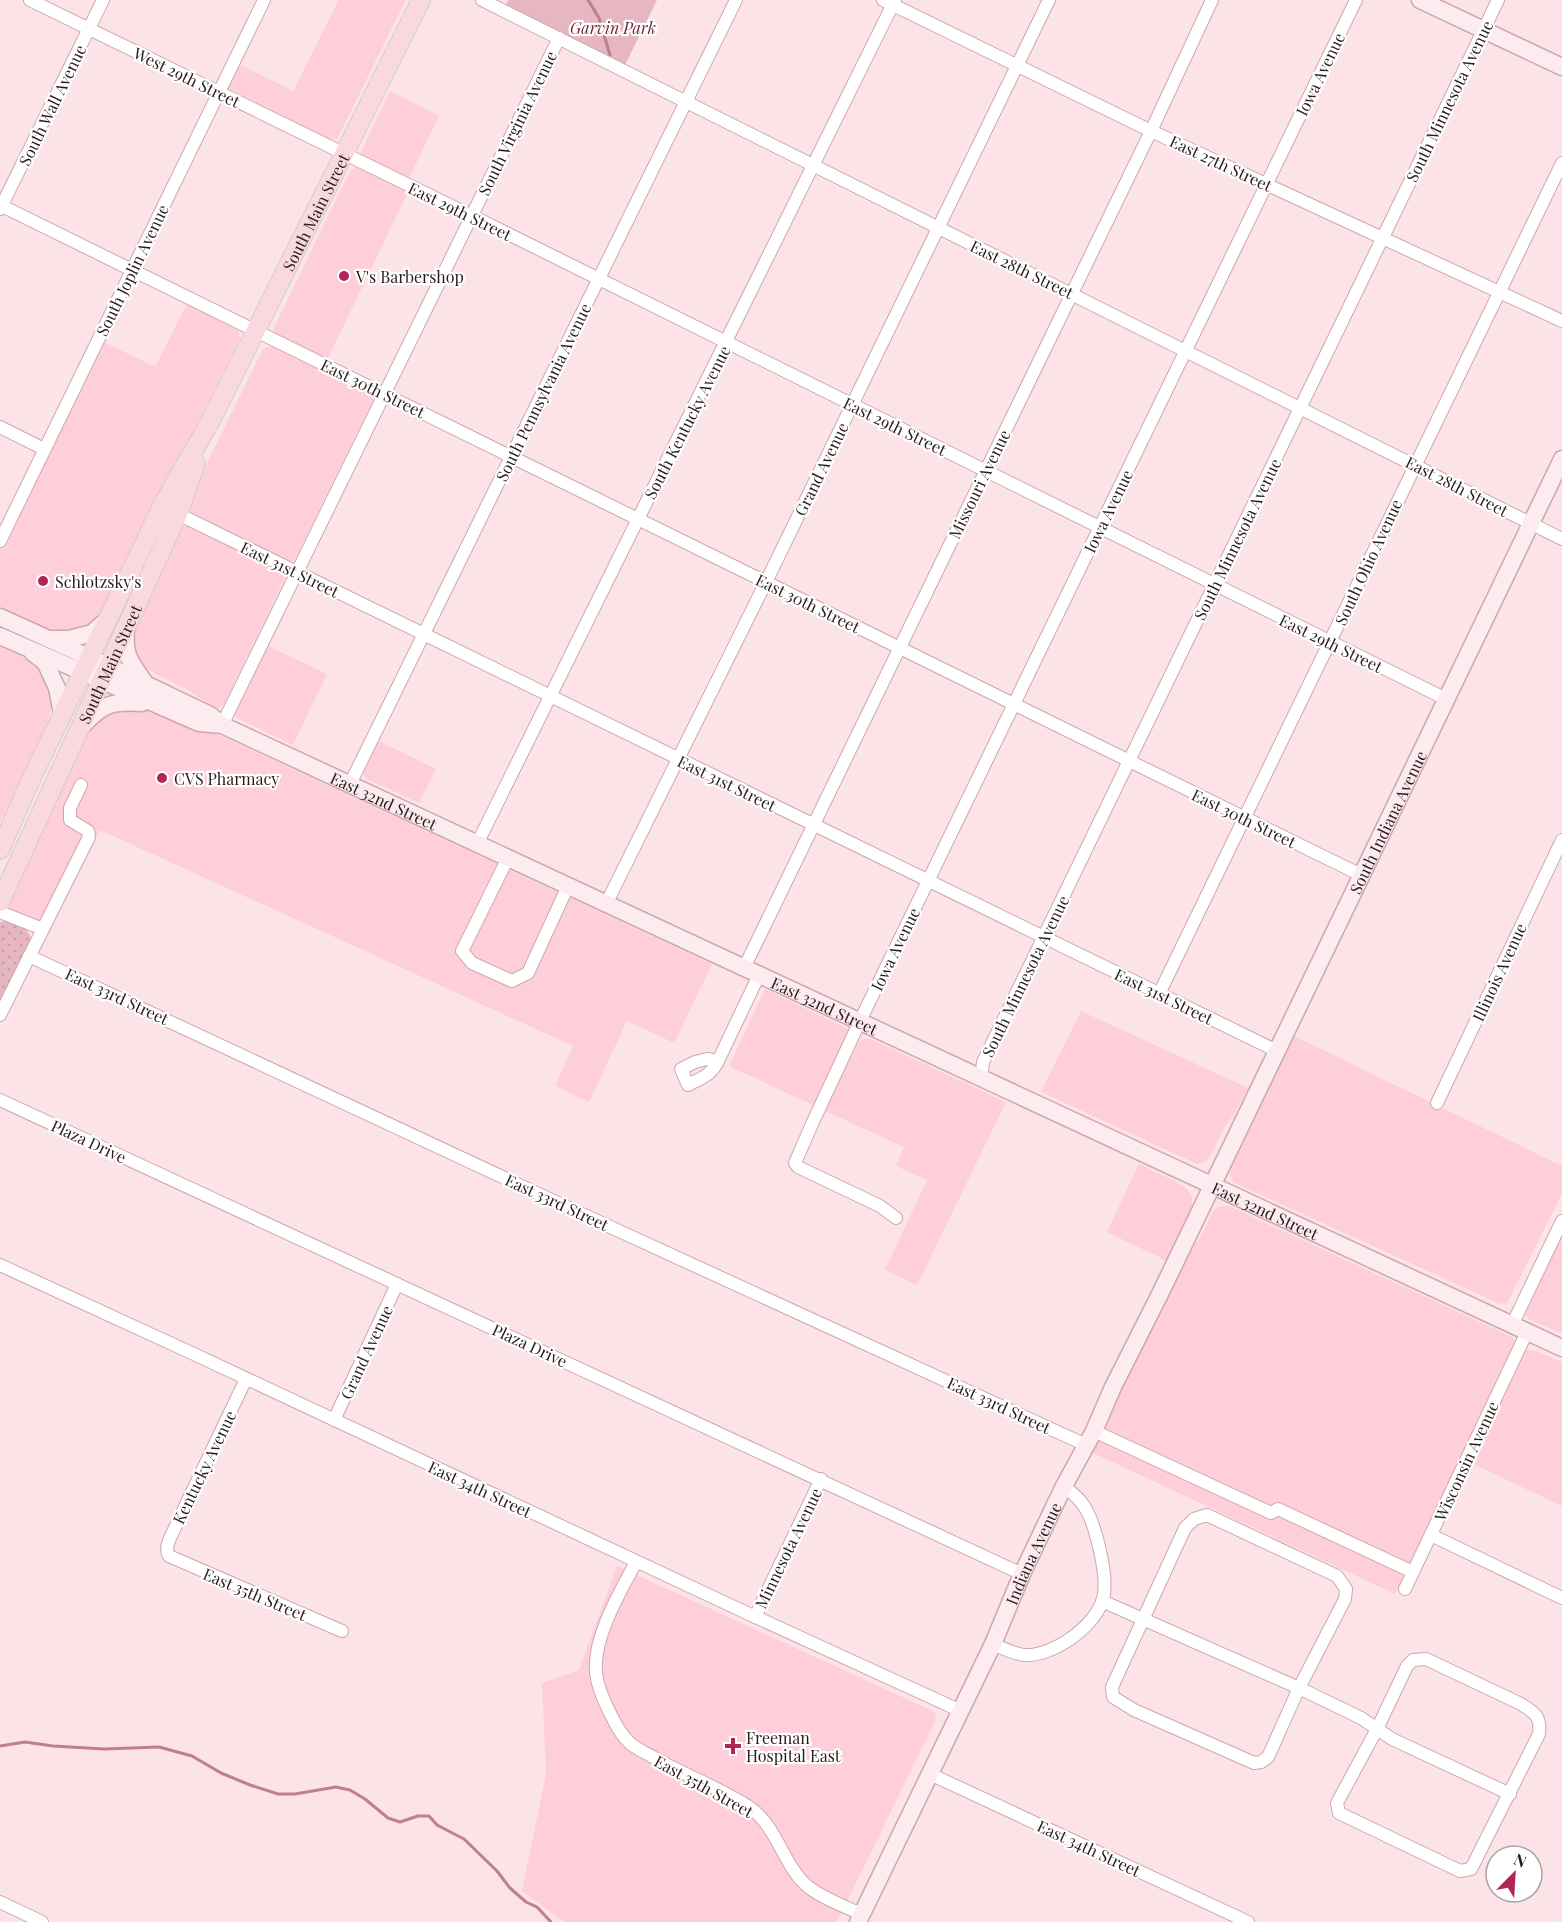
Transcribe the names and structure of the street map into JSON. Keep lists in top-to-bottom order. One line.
{"streets":{"main road":["South Main Street","East 32nd Street","South Indiana Avenue","Indiana Avenue"],"street":["Iowa Avenue","West 29th Street","South Minnesota Avenue","South Wall Avenue","South Virginia Avenue","East 27th Street","East 29th Street","East 28th Street","South Joplin Avenue","East 30th Street","South Pennsylvania Avenue","South Kentucky Avenue","Grand Avenue","Missouri Avenue","South Ohio Avenue","East 31st Street","Illinois Avenue","East 33rd Street","Plaza Drive","Wisconsin Avenue","Kentucky Avenue","East 34th Street","Minnesota Avenue","East 35th Street"]},"crossings":[["Iowa Avenue","East 27th Street"],["Iowa Avenue","East 29th Street"],["Iowa Avenue","East 28th Street"],["Iowa Avenue","East 30th Street"],["Iowa Avenue","East 31st Street"],["Iowa Avenue","East 32nd Street"],["West 29th Street","South Wall Avenue"],["West 29th Street","South Main Street"],["West 29th Street","East 29th Street"],["West 29th Street","South Joplin Avenue"],["South Minnesota Avenue","East 27th Street"],["South Minnesota Avenue","East 29th Street"],["South Minnesota Avenue","East 28th Street"],["South Minnesota Avenue","East 30th Street"],["South Minnesota Avenue","East 31st Street"],["South Minnesota Avenue","East 32nd Street"],["South Wall Avenue","East 30th Street"],["South Virginia Avenue","East 29th Street"],["South Virginia Avenue","East 28th Street"],["South Virginia Avenue","East 30th Street"],["South Virginia Avenue","East 31st Street"],["South Virginia Avenue","East 32nd Street"],["East 27th Street","South Kentucky Avenue"],["East 27th Street","Grand Avenue"],["East 27th Street","Missouri Avenue"],["East 27th Street","South Ohio Avenue"],["South Main Street","East 29th Street"],["South Main Street","East 30th Street"],["South Main Street","East 31st Street"],["South Main Street","East 32nd Street"],["East 29th Street","South Pennsylvania Avenue"],["East 29th Street","South Kentucky Avenue"],["East 29th Street","Grand Avenue"],["East 29th Street","Missouri Avenue"],["East 29th Street","South Ohio Avenue"],["East 29th Street","South Indiana Avenue"],["East 28th Street","South Pennsylvania Avenue"],["East 28th Street","South Kentucky Avenue"],["East 28th Street","Grand Avenue"],["East 28th Street","Missouri Avenue"],["East 28th Street","South Ohio Avenue"],["East 28th Street","South Indiana Avenue"],["South Joplin Avenue","East 30th Street"],["East 30th Street","South Pennsylvania Avenue"],["East 30th Street","South Kentucky Avenue"],["East 30th Street","Grand Avenue"],["East 30th Street","Missouri Avenue"],["East 30th Street","South Ohio Avenue"],["East 30th Street","South Indiana Avenue"],["South Pennsylvania Avenue","East 31st Street"],["South Pennsylvania Avenue","East 32nd Street"],["South Kentucky Avenue","East 31st Street"],["South Kentucky Avenue","East 32nd Street"],["Grand Avenue","East 31st Street"],["Grand Avenue","East 32nd Street"],["Grand Avenue","Plaza Drive"],["Grand Avenue","East 34th Street"],["Missouri Avenue","East 31st Street"],["Missouri Avenue","East 32nd Street"],["South Ohio Avenue","East 31st Street"],["East 31st Street","South Indiana Avenue"],["East 32nd Street","South Indiana Avenue"],["East 32nd Street","Wisconsin Avenue"],["East 32nd Street","Indiana Avenue"],["South Indiana Avenue","Indiana Avenue"],["East 33rd Street","Wisconsin Avenue"],["East 33rd Street","Indiana Avenue"],["Plaza Drive","Minnesota Avenue"],["Plaza Drive","Indiana Avenue"],["Kentucky Avenue","East 34th Street"],["Kentucky Avenue","East 35th Street"],["East 34th Street","Minnesota Avenue"],["East 34th Street","Indiana Avenue"],["East 34th Street","East 35th Street"],["Indiana Avenue","East 35th Street"]],"parks":["Garvin Park"],"places":{"other":["V's Barbershop","Schlotzsky's","CVS Pharmacy"],"health":["Freeman Hospital East"]},"north":"top right"}
